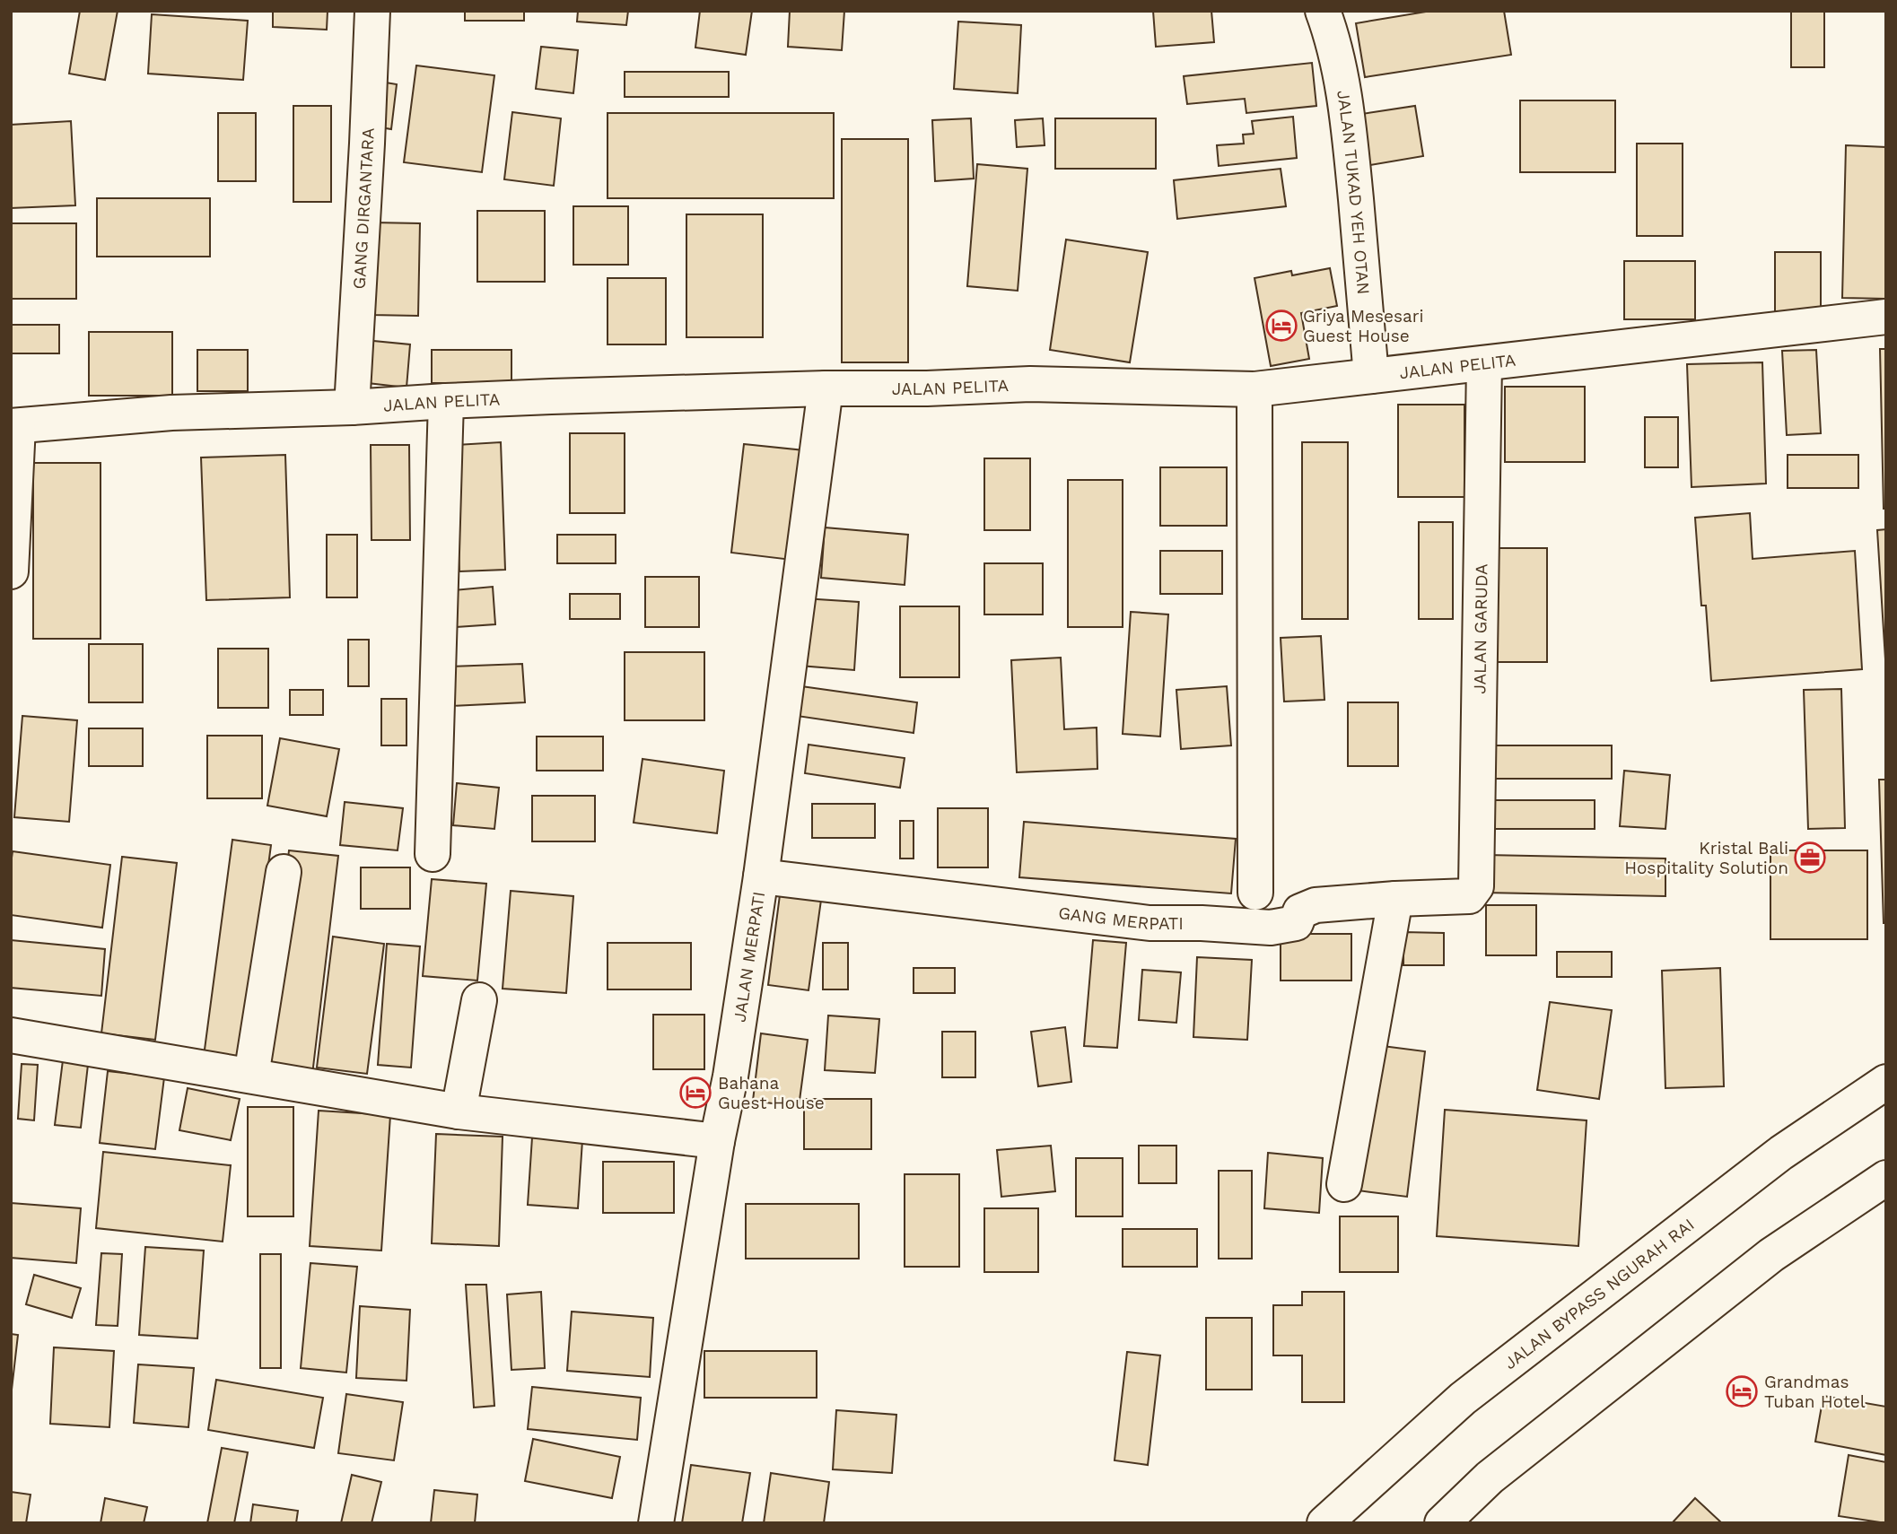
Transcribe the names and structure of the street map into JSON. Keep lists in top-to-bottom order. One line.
{"streets":{"main road":["JALAN TUKAD YEH OTAN","GANG DIRGANTARA","JALAN PELITA","JALAN GARUDA","GANG MERPATI","JALAN MERPATI","JALAN BYPASS NGURAH RAI"]},"crossings":[["JALAN TUKAD YEH OTAN","JALAN PELITA"],["GANG DIRGANTARA","JALAN PELITA"],["JALAN PELITA","JALAN GARUDA"],["JALAN PELITA","JALAN MERPATI"],["JALAN GARUDA","GANG MERPATI"],["GANG MERPATI","JALAN MERPATI"]],"places":{"hotel":["Griya Mesesari Guest House","Bahana Guest House","Grandmas Tuban Hotel"],"office":["Kristal Bali Hospitality Solution"]}}
